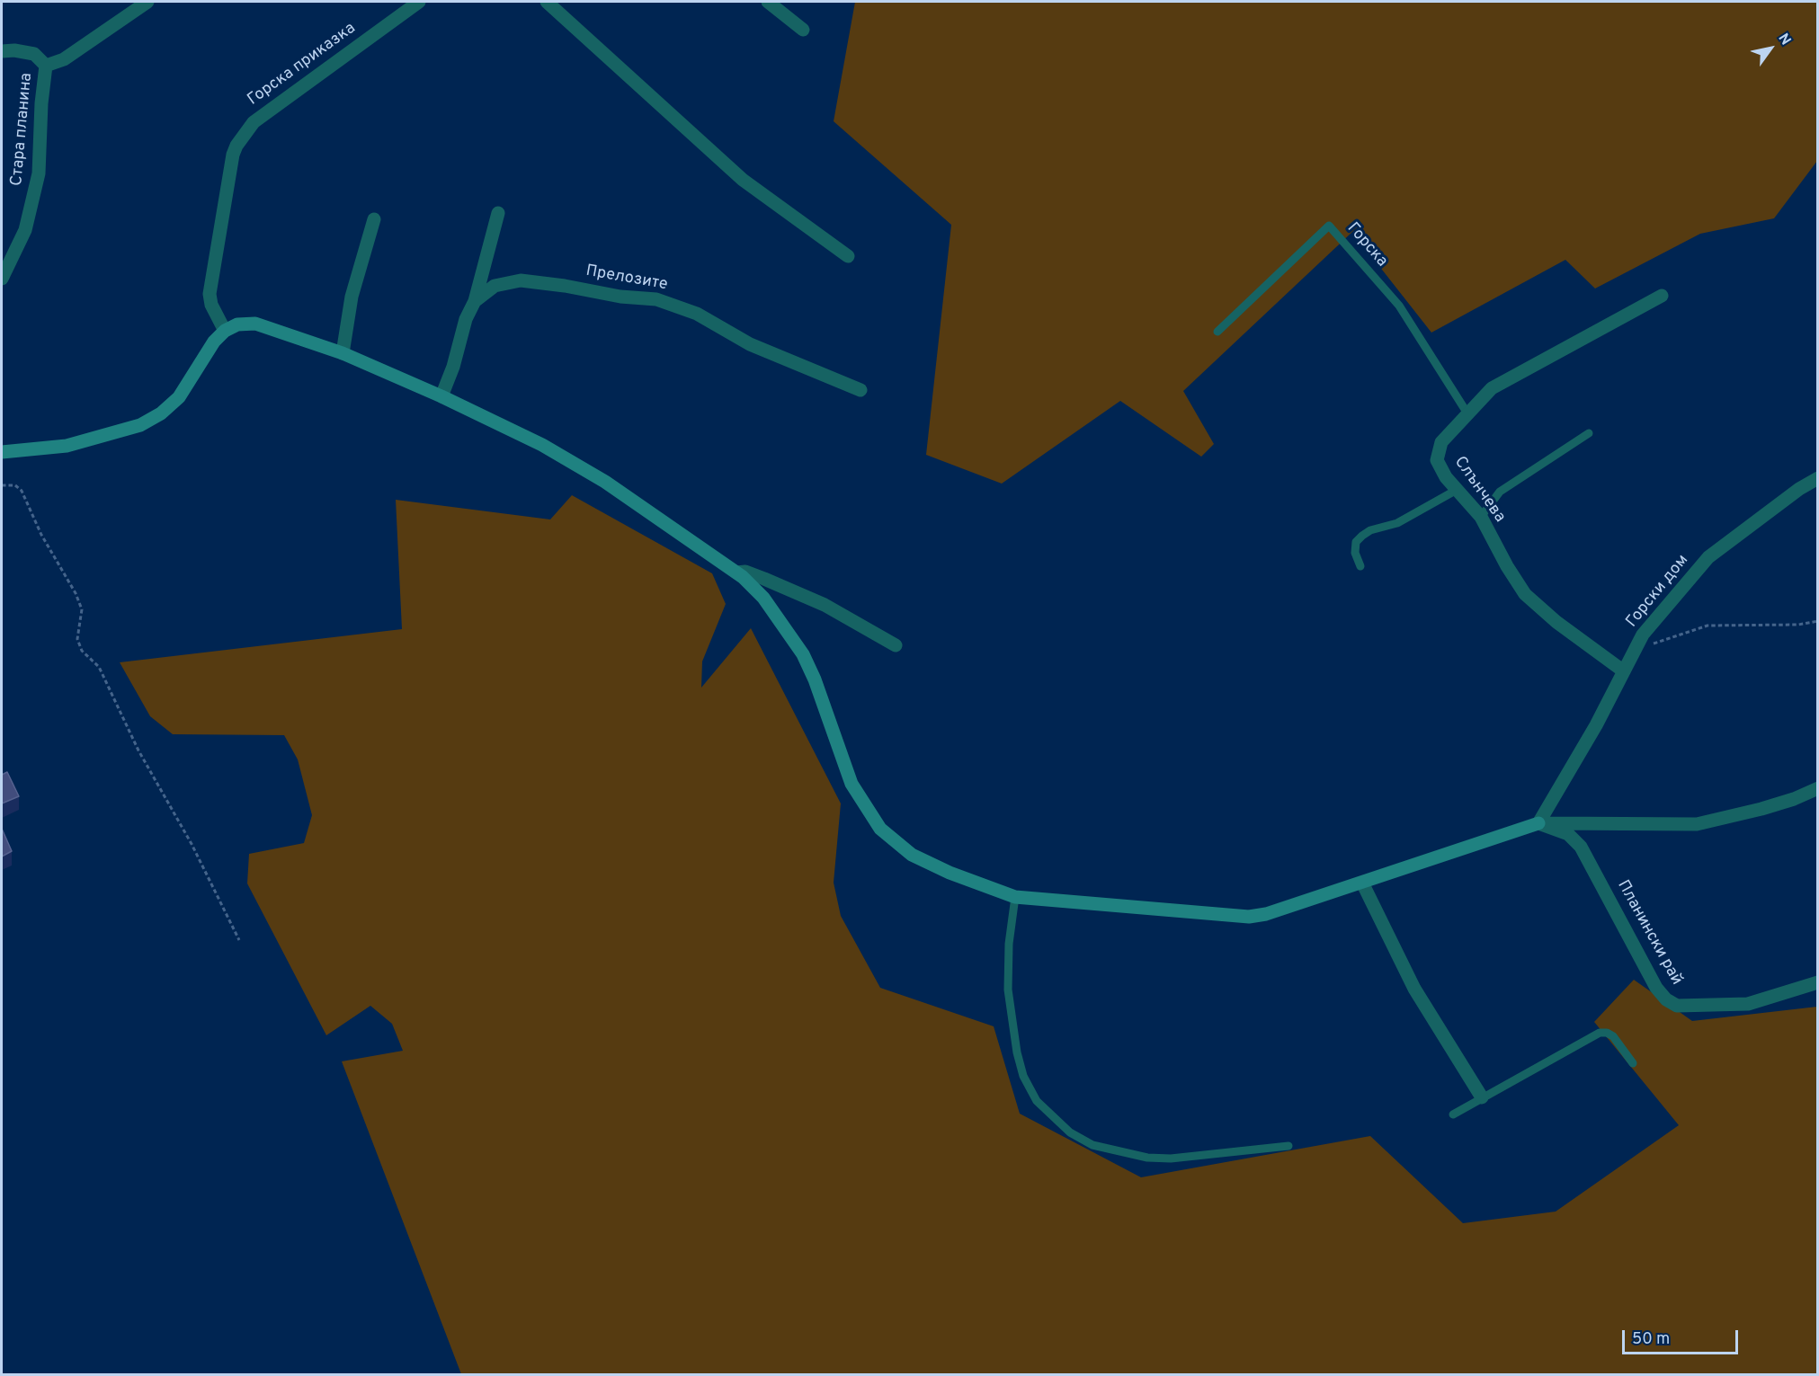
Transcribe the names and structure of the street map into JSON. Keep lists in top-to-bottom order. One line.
{"streets":{"street":["Горска приказка","Стара планина","Прелозите","Слънчева","Горски дом","Планински рай"],"lane":["Горска"]},"crossings":[["Горска","Слънчева"],["Слънчева","Горски дом"],["Горски дом","Планински рай"]],"scale_bar":"50 m","north":"top right"}
